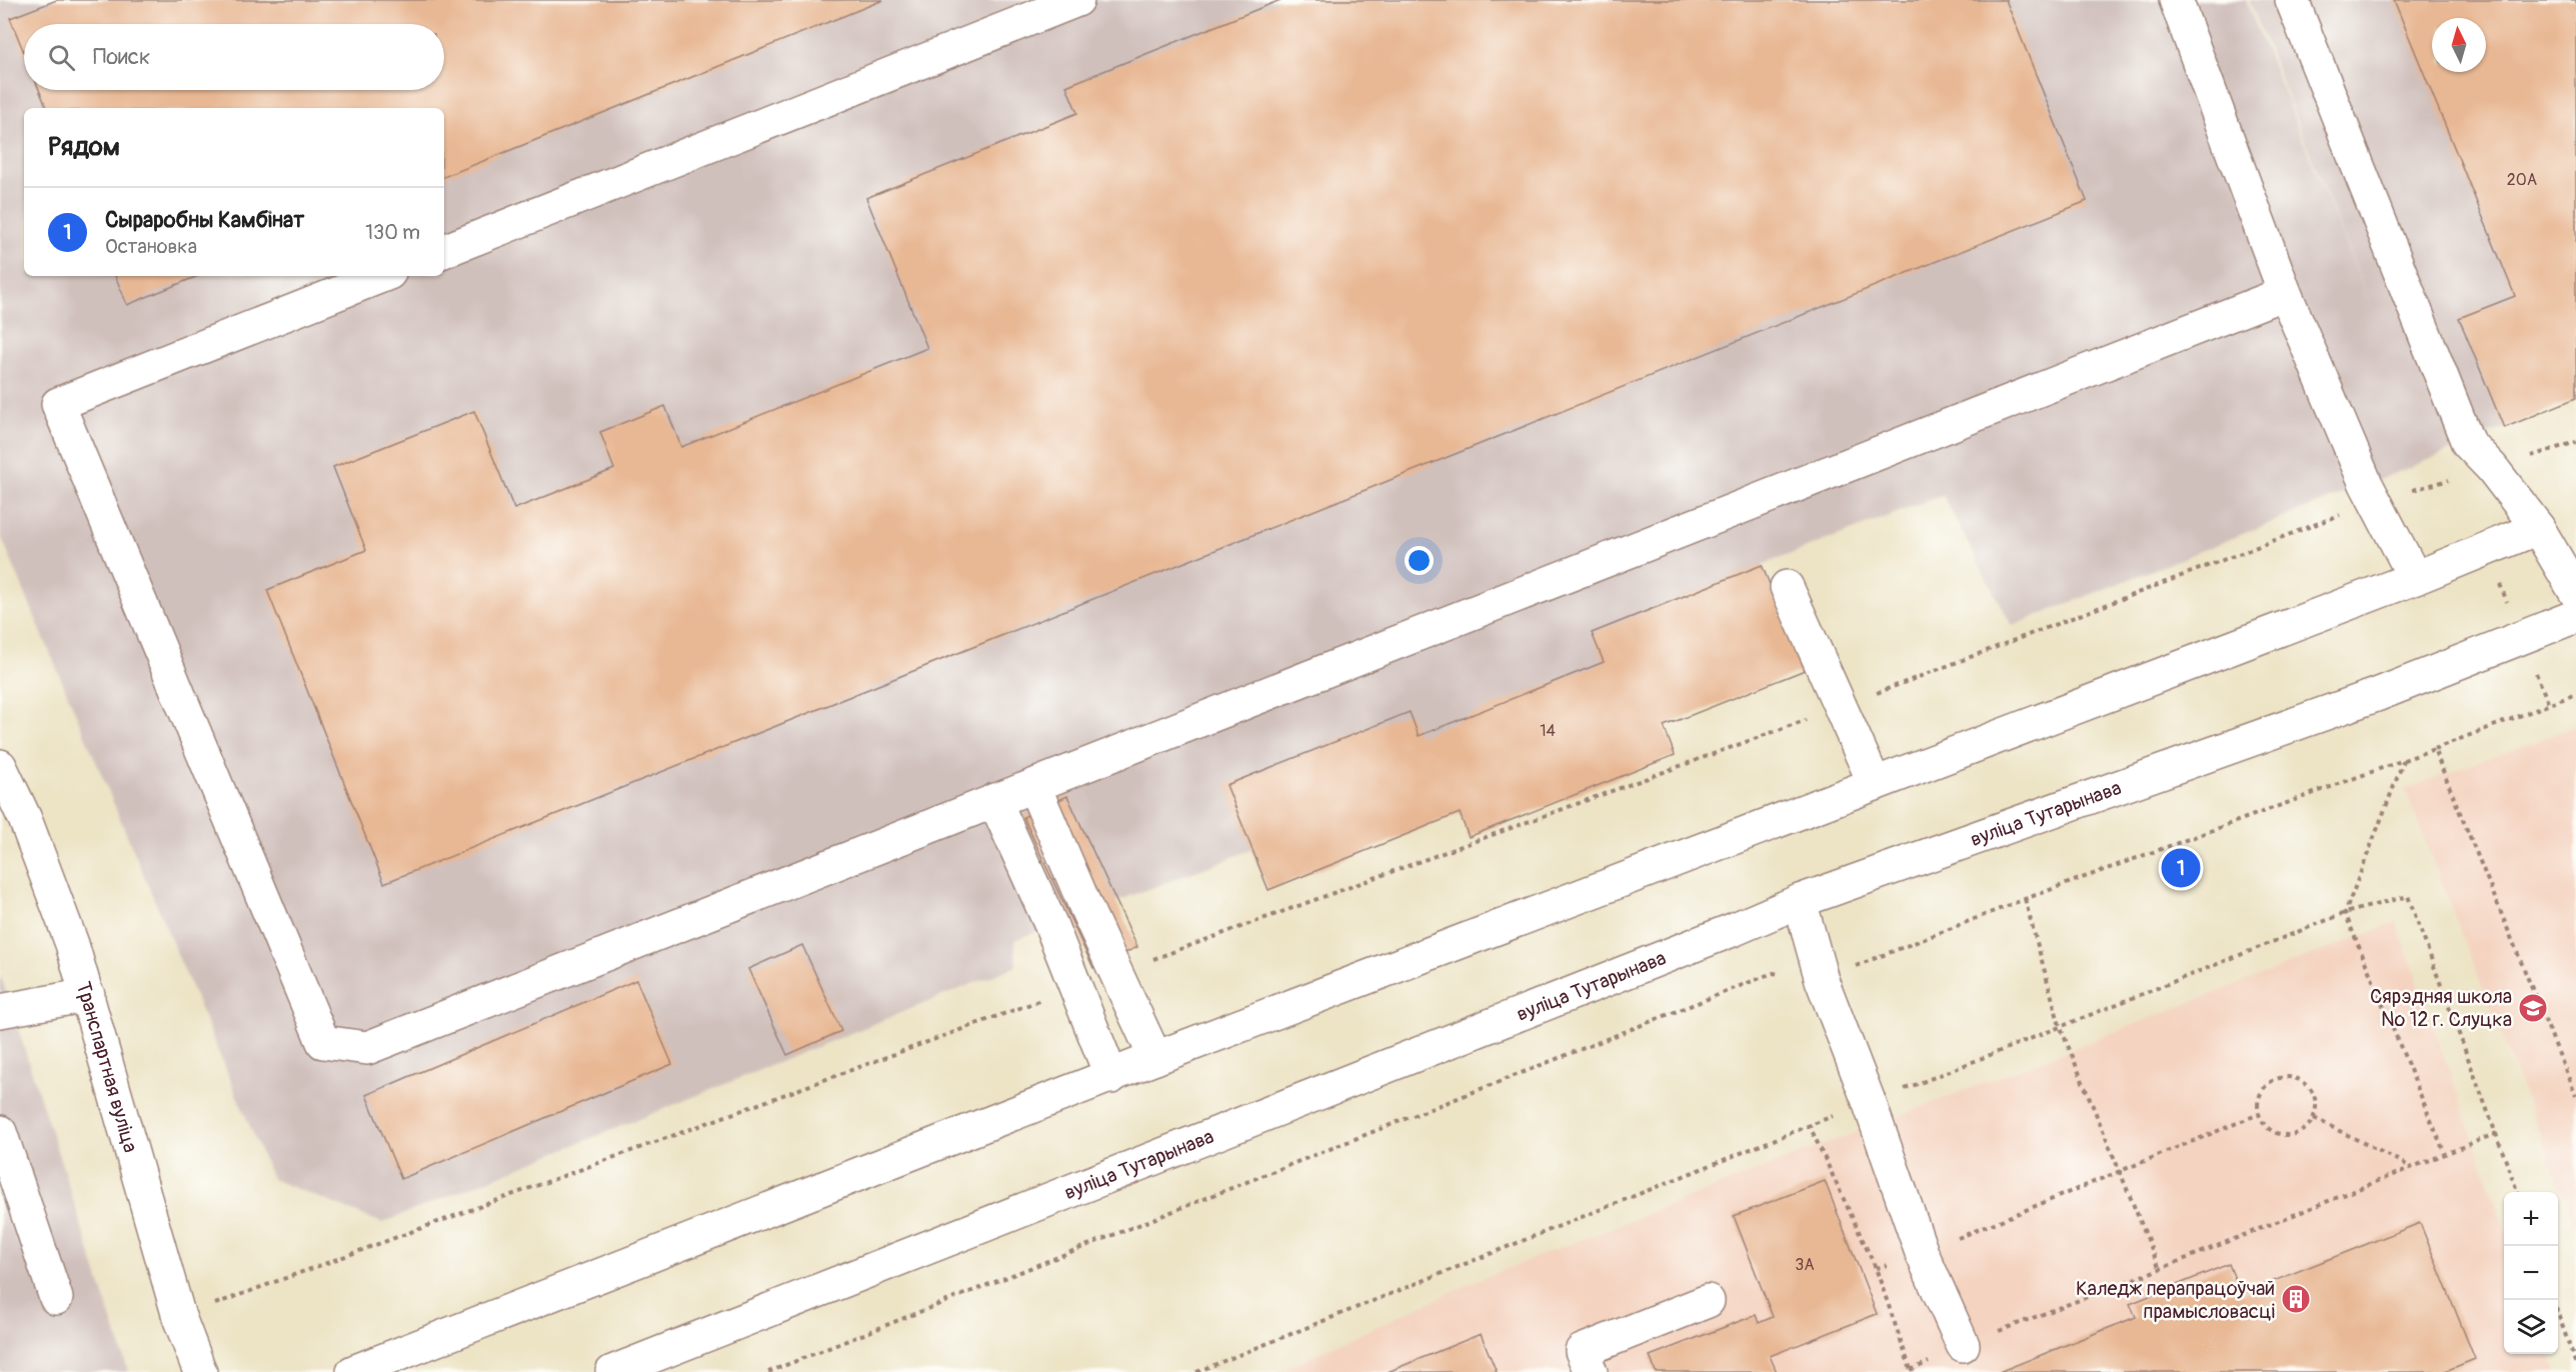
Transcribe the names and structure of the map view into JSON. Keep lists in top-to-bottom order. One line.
{"streets":{"street":["вуліца Тутарынава","Транспартная вуліца"]},"places":{"school or university":["Сярэдняя школа № 12 г. Слуцка"],"building":["Каледж перапрацоўчай прамысловасці"]},"house_numbers":["20А","14","3А"],"north":"top","page":{"search":"Поиск","heading":"Рядом","list":[{"mark":"1","name":"Сыраробны Камбінат","note":"Остановка","value":"130 m"}],"pins":"1","map_buttons":["+","−"]}}
